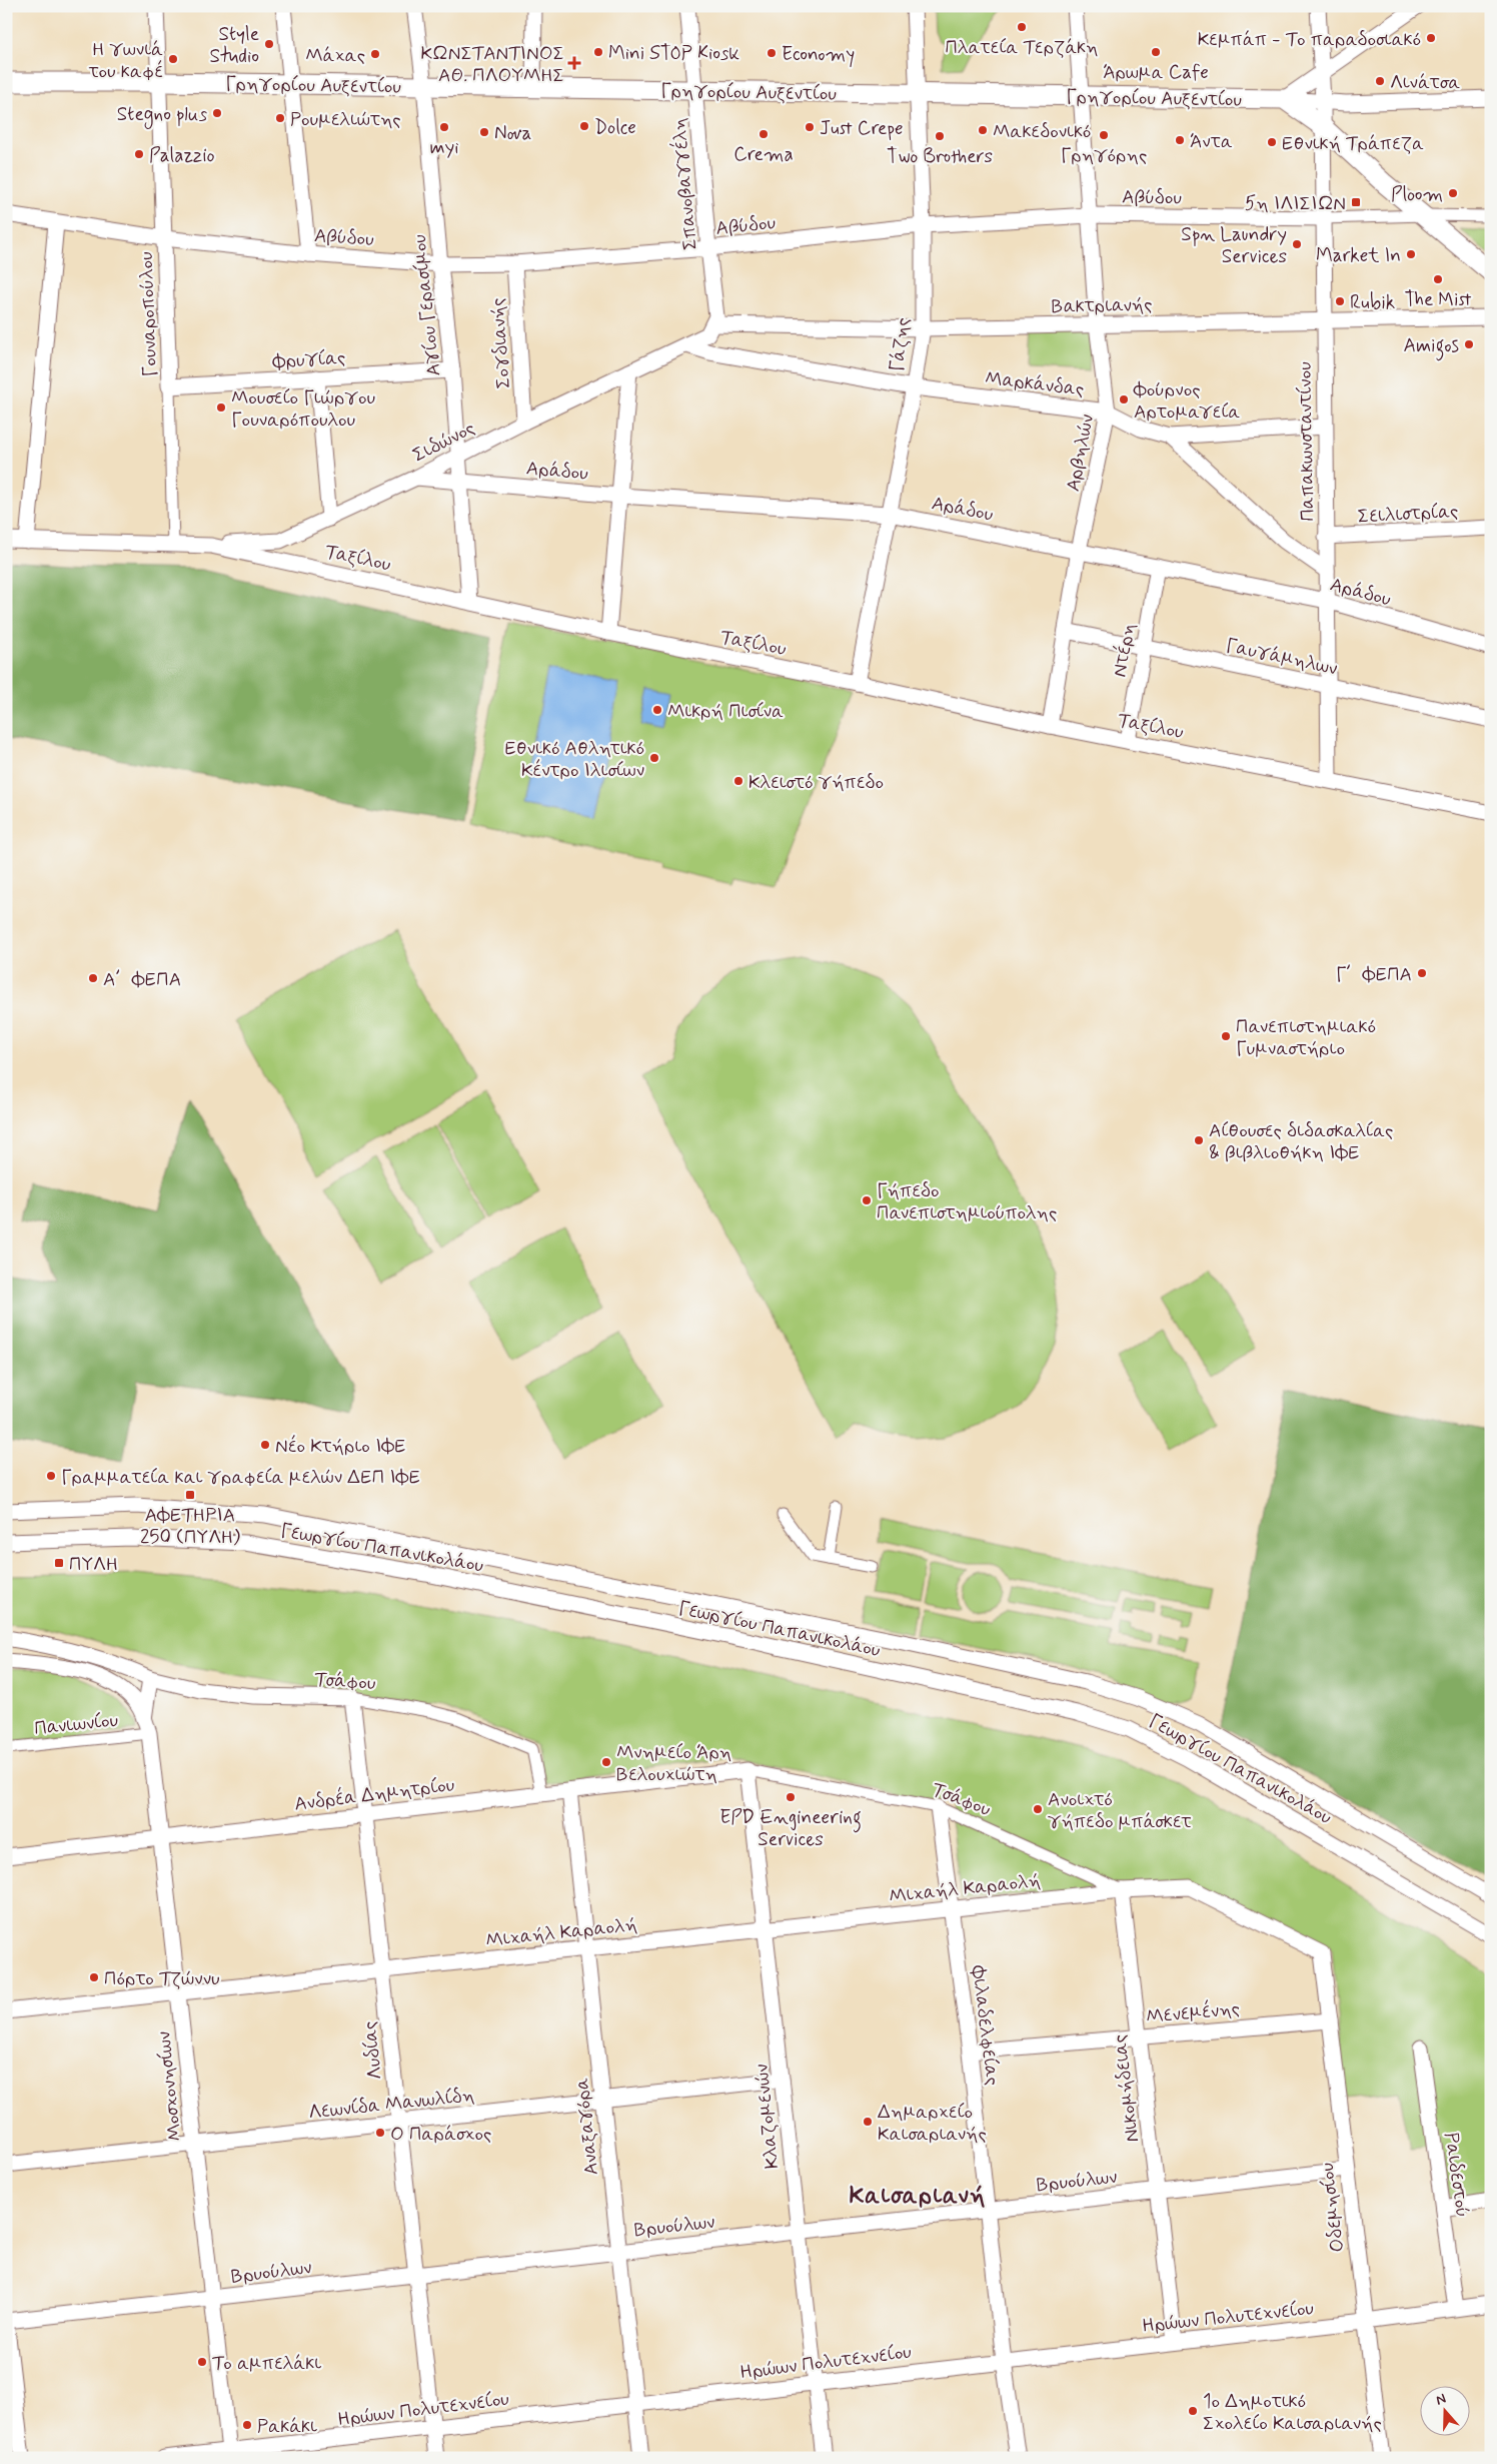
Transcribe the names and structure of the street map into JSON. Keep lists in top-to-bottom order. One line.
{"streets":{"street":["Γρηγορίου Αυξεντίου","Σπανοβαγγέλη","Αβύδου","Βακτριανής","Αγίου Γερασίμου","Γουναροπούλου","Σογδιανής","Γάζης","Φρυγίας","Μαρκάνδας","Σιδώνος","Παπακωνσταντίνου","Αρβηλών","Αράδου","Σειλιστρίας","Ταξίλου","Ντέρη","Γαυγάμηλων","Γεωργίου Παπανικολάου","Τσάφου","Πανιωνίου","Ανδρέα Δημητρίου","Μιχαήλ Καραολή","Μενεμένης","Φιλαδελφείας","Λυδίας","Μοσχονησίων","Νικομήδειας","Λεωνίδα Μανωλίδη","Κλαζομενών","Αναξαγόρα","Ραιδεστού","Βρυούλων","Οδεμησίου","Ηρώων Πολυτεχνείου"]},"crossings":[["Γρηγορίου Αυξεντίου","Σπανοβαγγέλη"],["Γρηγορίου Αυξεντίου","Αγίου Γερασίμου"],["Γρηγορίου Αυξεντίου","Γουναροπούλου"],["Γρηγορίου Αυξεντίου","Γάζης"],["Γρηγορίου Αυξεντίου","Παπακωνσταντίνου"],["Γρηγορίου Αυξεντίου","Αρβηλών"],["Σπανοβαγγέλη","Αβύδου"],["Σπανοβαγγέλη","Βακτριανής"],["Αβύδου","Αγίου Γερασίμου"],["Αβύδου","Γουναροπούλου"],["Αβύδου","Σογδιανής"],["Αβύδου","Γάζης"],["Αβύδου","Παπακωνσταντίνου"],["Αβύδου","Αρβηλών"],["Βακτριανής","Γάζης"],["Βακτριανής","Παπακωνσταντίνου"],["Βακτριανής","Αρβηλών"],["Αγίου Γερασίμου","Φρυγίας"],["Αγίου Γερασίμου","Σιδώνος"],["Αγίου Γερασίμου","Αράδου"],["Αγίου Γερασίμου","Ταξίλου"],["Γουναροπούλου","Φρυγίας"],["Γουναροπούλου","Ταξίλου"],["Σογδιανής","Σιδώνος"],["Γάζης","Μαρκάνδας"],["Γάζης","Αράδου"],["Γάζης","Ταξίλου"],["Μαρκάνδας","Σιδώνος"],["Μαρκάνδας","Παπακωνσταντίνου"],["Μαρκάνδας","Αρβηλών"],["Σιδώνος","Αράδου"],["Σιδώνος","Ταξίλου"],["Παπακωνσταντίνου","Αράδου"],["Παπακωνσταντίνου","Σειλιστρίας"],["Παπακωνσταντίνου","Ταξίλου"],["Παπακωνσταντίνου","Γαυγάμηλων"],["Αρβηλών","Αράδου"],["Αρβηλών","Ταξίλου"],["Αρβηλών","Γαυγάμηλων"],["Αράδου","Ντέρη"],["Ταξίλου","Ντέρη"],["Ντέρη","Γαυγάμηλων"],["Τσάφου","Ανδρέα Δημητρίου"],["Τσάφου","Μιχαήλ Καραολή"],["Τσάφου","Φιλαδελφείας"],["Τσάφου","Λυδίας"],["Τσάφου","Νικομήδειας"],["Τσάφου","Κλαζομενών"],["Πανιωνίου","Μοσχονησίων"],["Ανδρέα Δημητρίου","Λυδίας"],["Ανδρέα Δημητρίου","Μοσχονησίων"],["Ανδρέα Δημητρίου","Κλαζομενών"],["Ανδρέα Δημητρίου","Αναξαγόρα"],["Μιχαήλ Καραολή","Φιλαδελφείας"],["Μιχαήλ Καραολή","Λυδίας"],["Μιχαήλ Καραολή","Μοσχονησίων"],["Μιχαήλ Καραολή","Νικομήδειας"],["Μιχαήλ Καραολή","Κλαζομενών"],["Μιχαήλ Καραολή","Αναξαγόρα"],["Μιχαήλ Καραολή","Οδεμησίου"],["Μενεμένης","Φιλαδελφείας"],["Μενεμένης","Νικομήδειας"],["Μενεμένης","Οδεμησίου"],["Φιλαδελφείας","Βρυούλων"],["Φιλαδελφείας","Ηρώων Πολυτεχνείου"],["Λυδίας","Λεωνίδα Μανωλίδη"],["Λυδίας","Βρυούλων"],["Λυδίας","Ηρώων Πολυτεχνείου"],["Μοσχονησίων","Λεωνίδα Μανωλίδη"],["Μοσχονησίων","Βρυούλων"],["Μοσχονησίων","Ηρώων Πολυτεχνείου"],["Νικομήδειας","Βρυούλων"],["Νικομήδειας","Ηρώων Πολυτεχνείου"],["Λεωνίδα Μανωλίδη","Κλαζομενών"],["Λεωνίδα Μανωλίδη","Αναξαγόρα"],["Κλαζομενών","Βρυούλων"],["Κλαζομενών","Ηρώων Πολυτεχνείου"],["Αναξαγόρα","Βρυούλων"],["Αναξαγόρα","Ηρώων Πολυτεχνείου"],["Ραιδεστού","Ηρώων Πολυτεχνείου"],["Βρυούλων","Οδεμησίου"],["Οδεμησίου","Ηρώων Πολυτεχνείου"]],"districts":["Καισαριανή"],"places":{"other":["Πλατεία Τερζάκη","Κεμπάπ - Το παραδοσιακό","Style Studio","Mini STOP Kiosk","Άρωμα Cafe","Economy","Μάχας","Η γωνιά του καφέ","Λινάτσα","Stegno plus","Ρουμελιώτης","Dolce","myi","Just Crepe","Μακεδονικό","Nova","Crema","Γρηγόρης","Two Brothers","Άντα","Εθνική Τράπεζα","Palazzio","Ploom","Spn Laundry Services","Market In","The Mist","Rubik","Amigos","Φούρνος Αρτομαγεία","Μουσείο Γιώργου Γουναρόπουλου","Μικρή Πισίνα","Εθνικό Αθλητικό Κέντρο Ιλισίων","Κλειστό γήπεδο","Γ΄ ΦΕΠΑ","Α΄ ΦΕΠΑ","Πανεπιστημιακό Γυμναστήριο","Αίθουσες διδασκαλίας & βιβλιοθήκη ΙΦΕ","Γήπεδο Πανεπιστημιούπολης","Νέο Κτήριο ΙΦΕ","Γραμματεία και γραφεία μελών ΔΕΠ ΙΦΕ","Μνημείο Άρη Βελουχιώτη","EPD Engineering Services","Ανοιχτό γήπεδο μπάσκετ","Πόρτο Τζώννυ","Δημαρχείο Καισαριανής","Ο Παράσχος","Το αμπελάκι","1ο Δημοτικό Σχολείο Καισαριανής","Ρακάκι"],"health":["ΚΩΝΣΤΑΝΤΙΝΟΣ ΑΘ. ΠΛΟΥΜΗΣ"],"transit":["5η ΙΛΙΣΙΩΝ","ΑΦΕΤΗΡΙΑ 250 (ΠΥΛΗ)","ΠΥΛΗ"]},"north":"top"}
